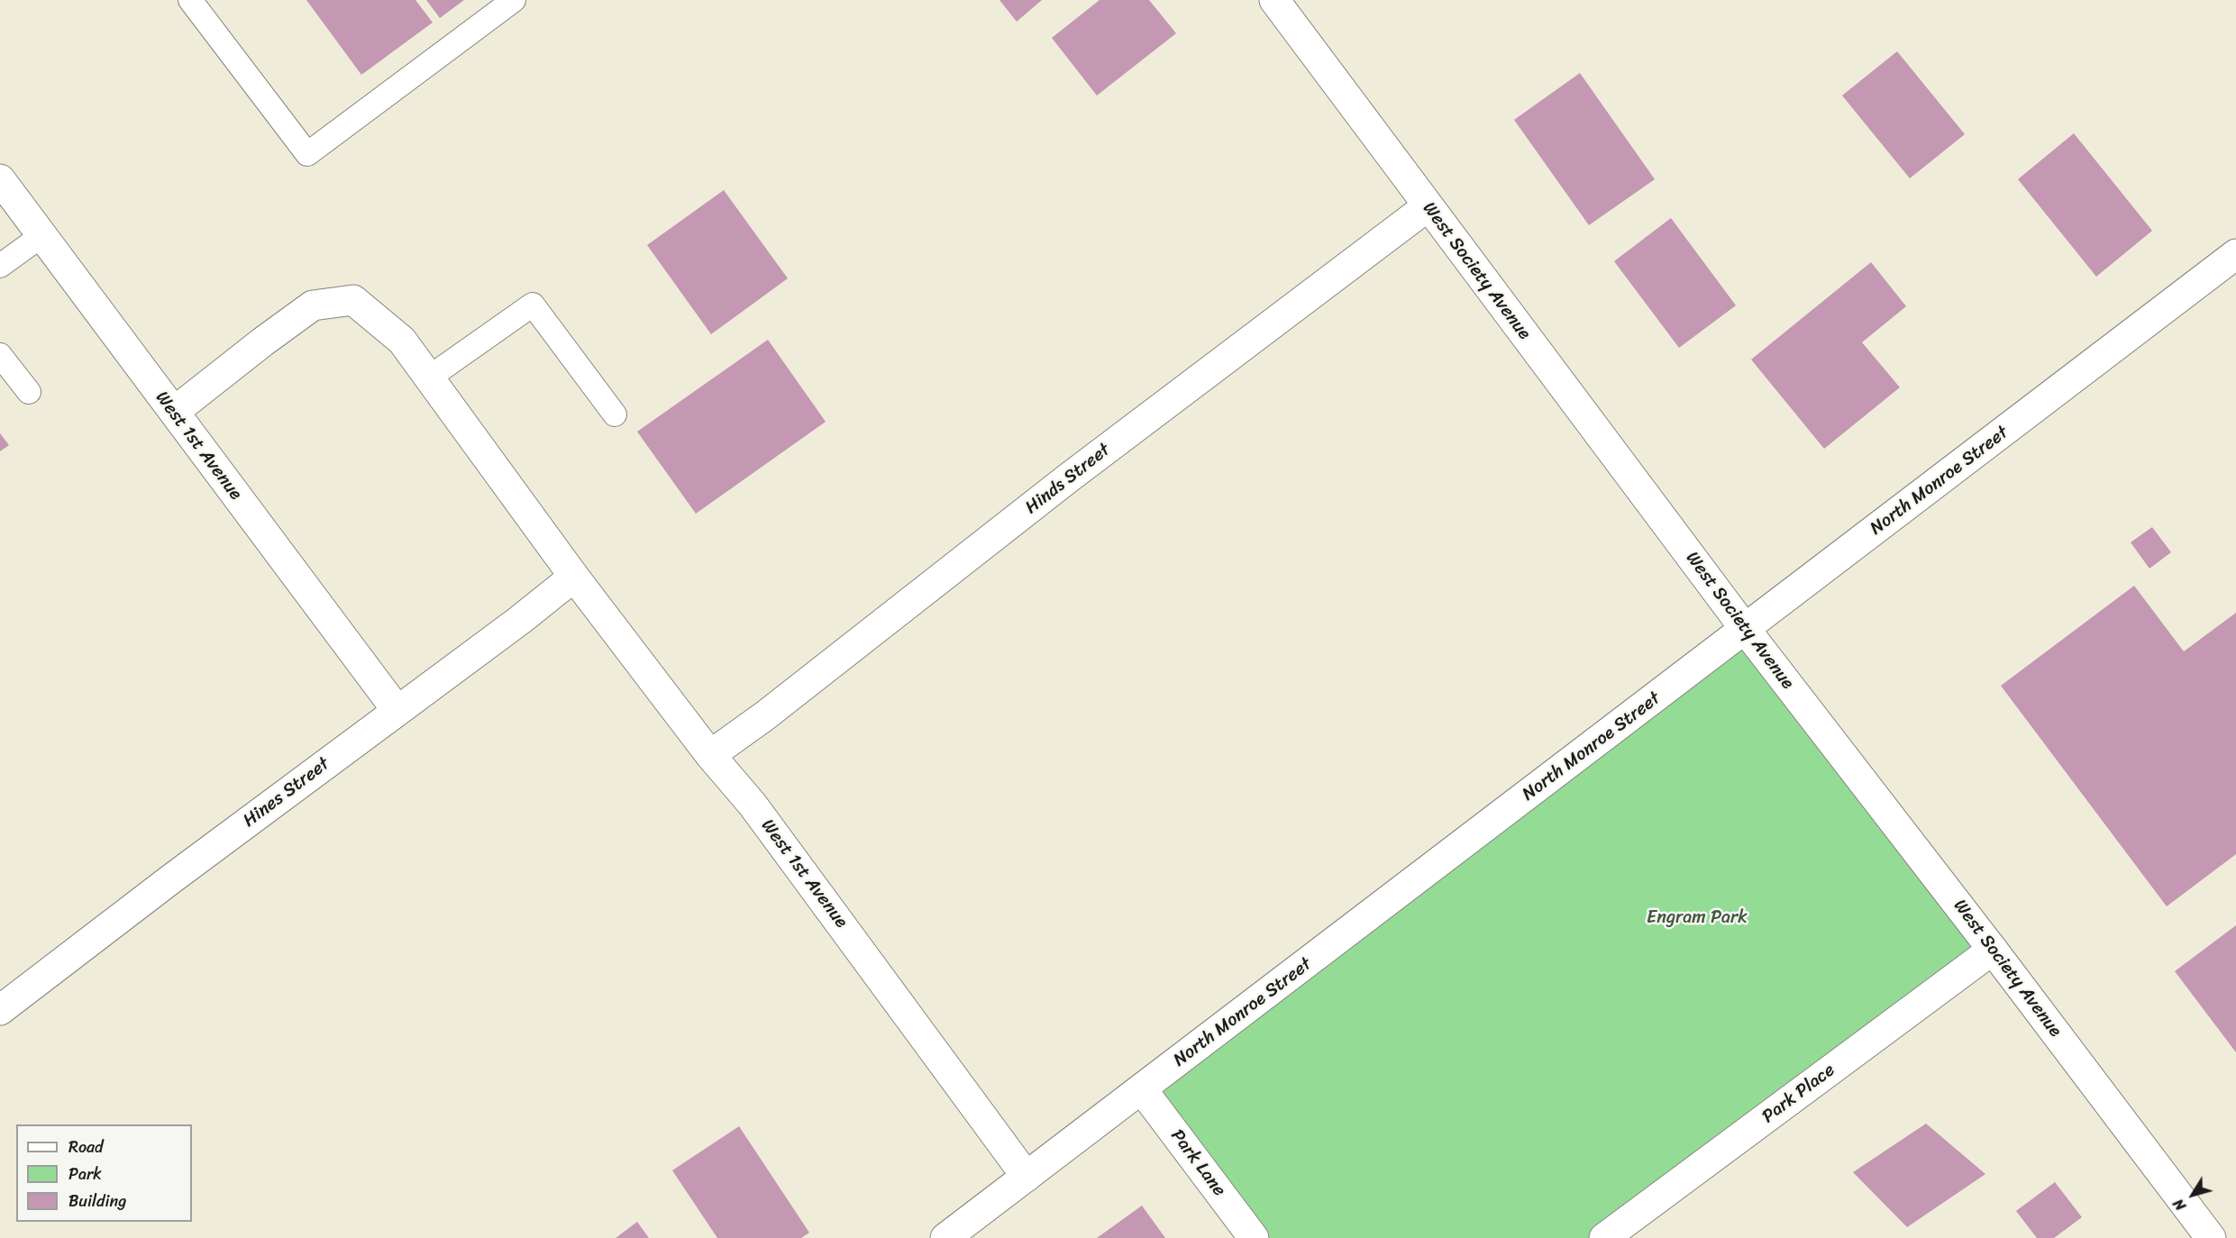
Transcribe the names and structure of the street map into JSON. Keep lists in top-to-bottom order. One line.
{"streets":{"street":["West Society Avenue","West 1st Avenue","Hinds Street","North Monroe Street","Hines Street","Park Place","Park Lane"]},"crossings":[["West Society Avenue","Hinds Street"],["West Society Avenue","North Monroe Street"],["West Society Avenue","Park Place"],["West 1st Avenue","Hinds Street"],["West 1st Avenue","North Monroe Street"],["West 1st Avenue","Hines Street"],["North Monroe Street","Park Lane"]],"parks":["Engram Park"],"legend":["Road","Park","Building"],"north":"bottom left"}
